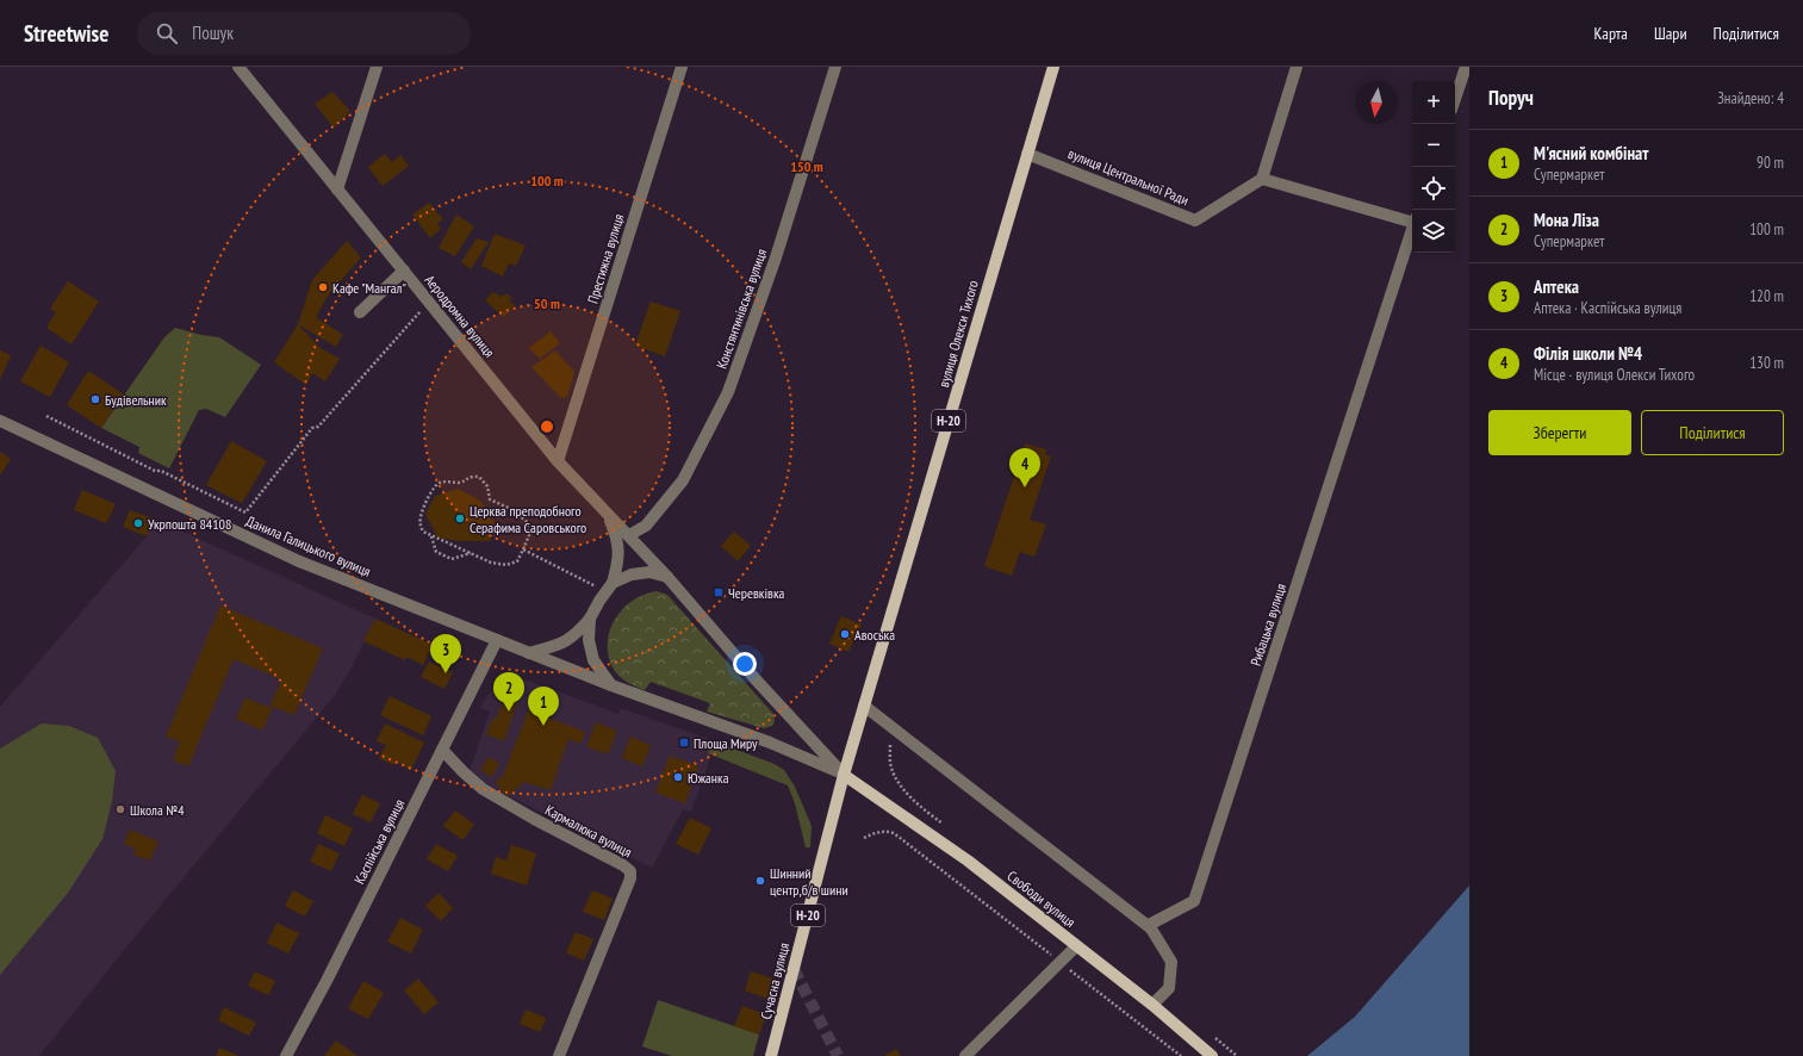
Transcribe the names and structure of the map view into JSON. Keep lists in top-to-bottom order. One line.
{"streets":{"main road":["вулиця Олекси Тихого","Н-20","Свободи вулиця","Сучасна вулиця"],"street":["вулиця Центральної Ради","Престижна вулиця","Констянтинівська вулиця","Аеродромна вулиця","Данила Галицького вулиця","Рибацька вулиця","Кармалюка вулиця","Каспійська вулиця"]},"crossings":[["вулиця Центральної Ради","вулиця Олекси Тихого"],["Престижна вулиця","Аеродромна вулиця"],["Констянтинівська вулиця","Аеродромна вулиця"],["вулиця Олекси Тихого","Свободи вулиця"],["вулиця Олекси Тихого","Сучасна вулиця"],["Данила Галицького вулиця","Каспійська вулиця"],["Кармалюка вулиця","Каспійська вулиця"],["Свободи вулиця","Сучасна вулиця"]],"places":{"other":["Кафе \"Мангал\"","Будівельник","Церква преподобного Серафима Саровського","Укрпошта 84108","Авоська","Южанка","Школа №4","Шинний центр,б/в шини"],"transit":["Черевківка","Площа Миру"]},"north":"bottom","page":{"header":"Streetwise","search":"Пошук","nav":["Карта","Шари","Поділитися"],"heading":["Поруч","Знайдено: 4"],"map_buttons":["+","−"],"list":[{"mark":"1","name":"М'ясний комбінат","note":"Супермаркет","value":"90 m"},{"mark":"2","name":"Мона Ліза","note":"Супермаркет","value":"100 m"},{"mark":"3","name":"Аптека","note":"Аптека · Каспійська вулиця","value":"120 m"},{"mark":"4","name":"Філія школи №4","note":"Місце · вулиця Олекси Тихого","value":"130 m"}],"buttons":["Зберегти","Поділитися"],"pins":["4","3","2","1"]},"rings":["150 m","100 m","50 m"]}
